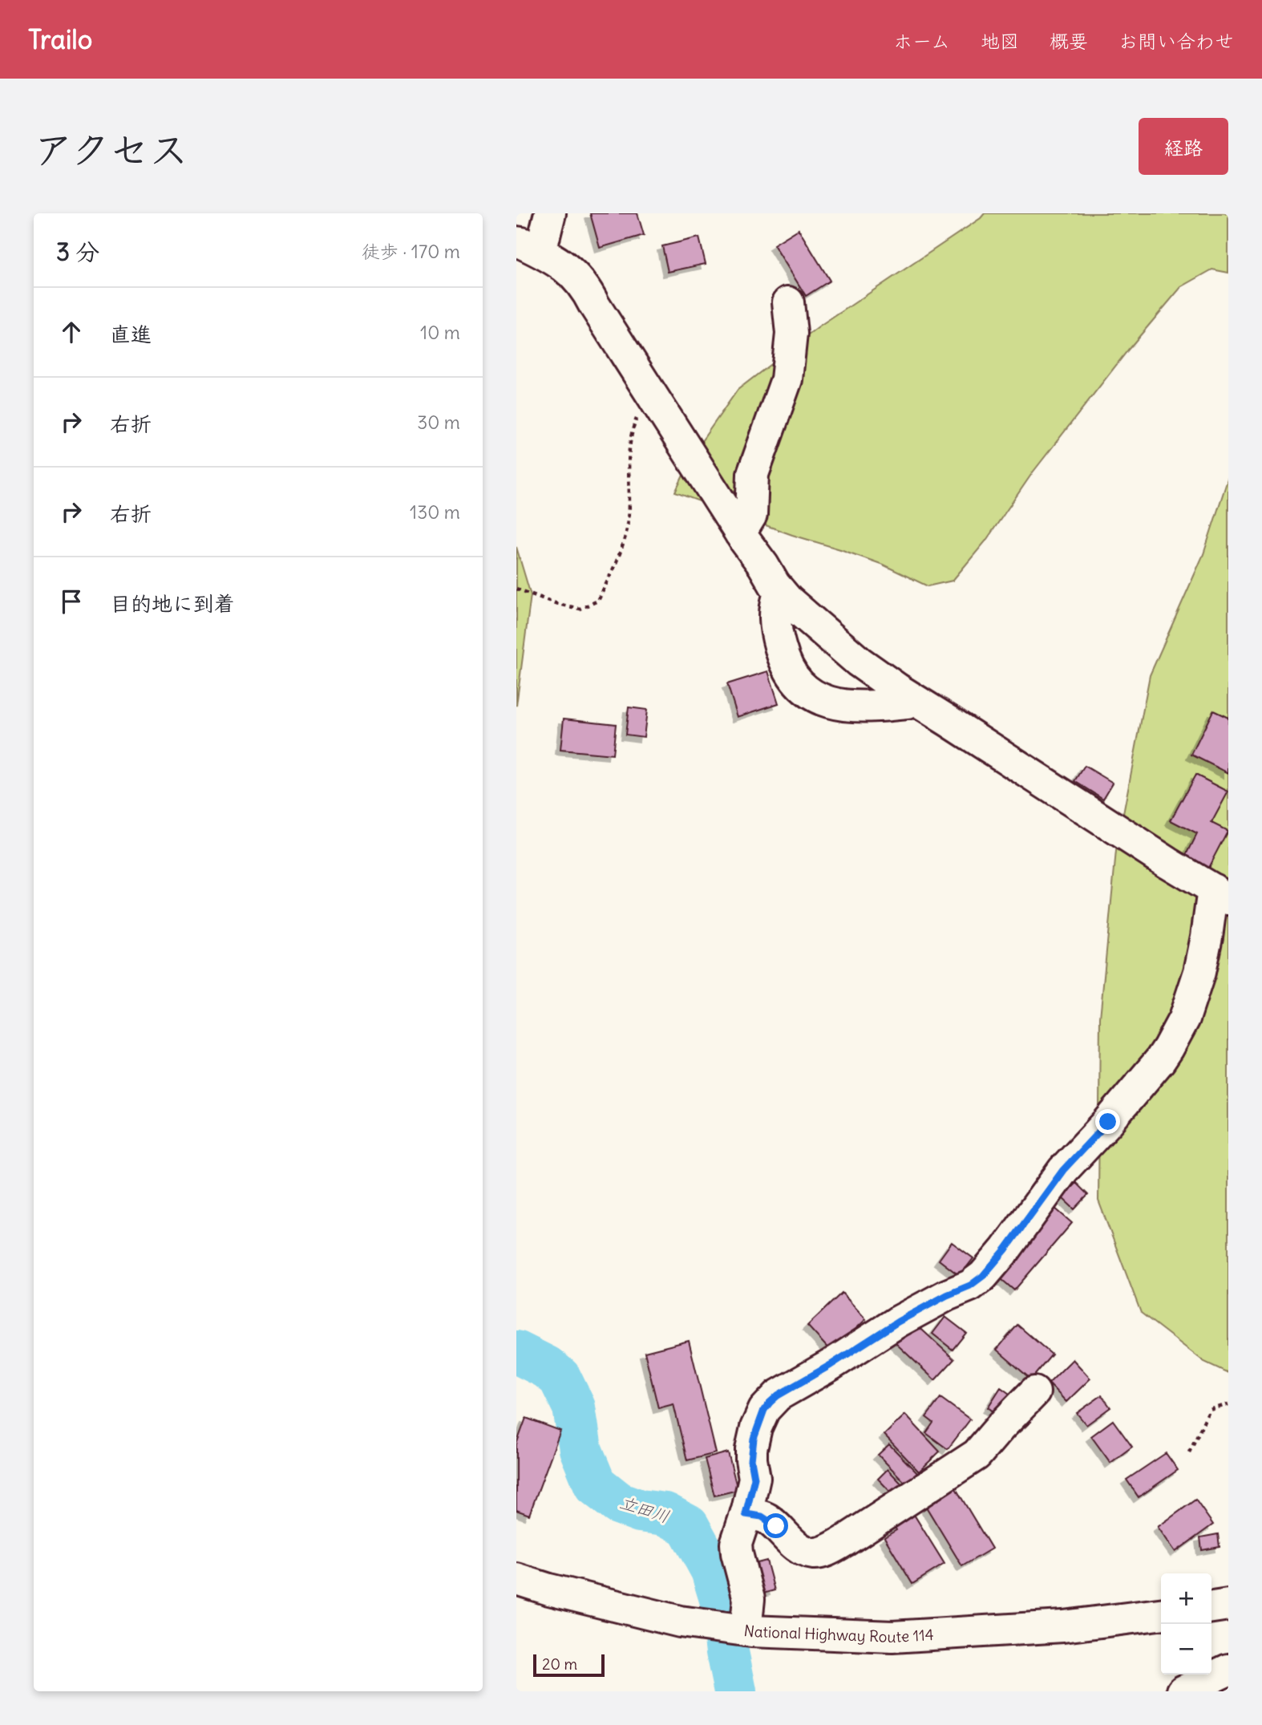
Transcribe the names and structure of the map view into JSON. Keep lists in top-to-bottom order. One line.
{"streets":{"main road":["National Highway Route 114"]},"water":["立田川"],"scale_bar":"20 m","page":{"header":"Trailo","nav":["ホーム","地図","概要","お問い合わせ"],"title":"アクセス","buttons":"経路","heading":["3 分","徒歩 · 170 m"],"list":[["直進","10 m"],["右折","30 m"],["右折","130 m"],"目的地に到着"],"map_buttons":["+","−"],"scale":"20 m"}}
